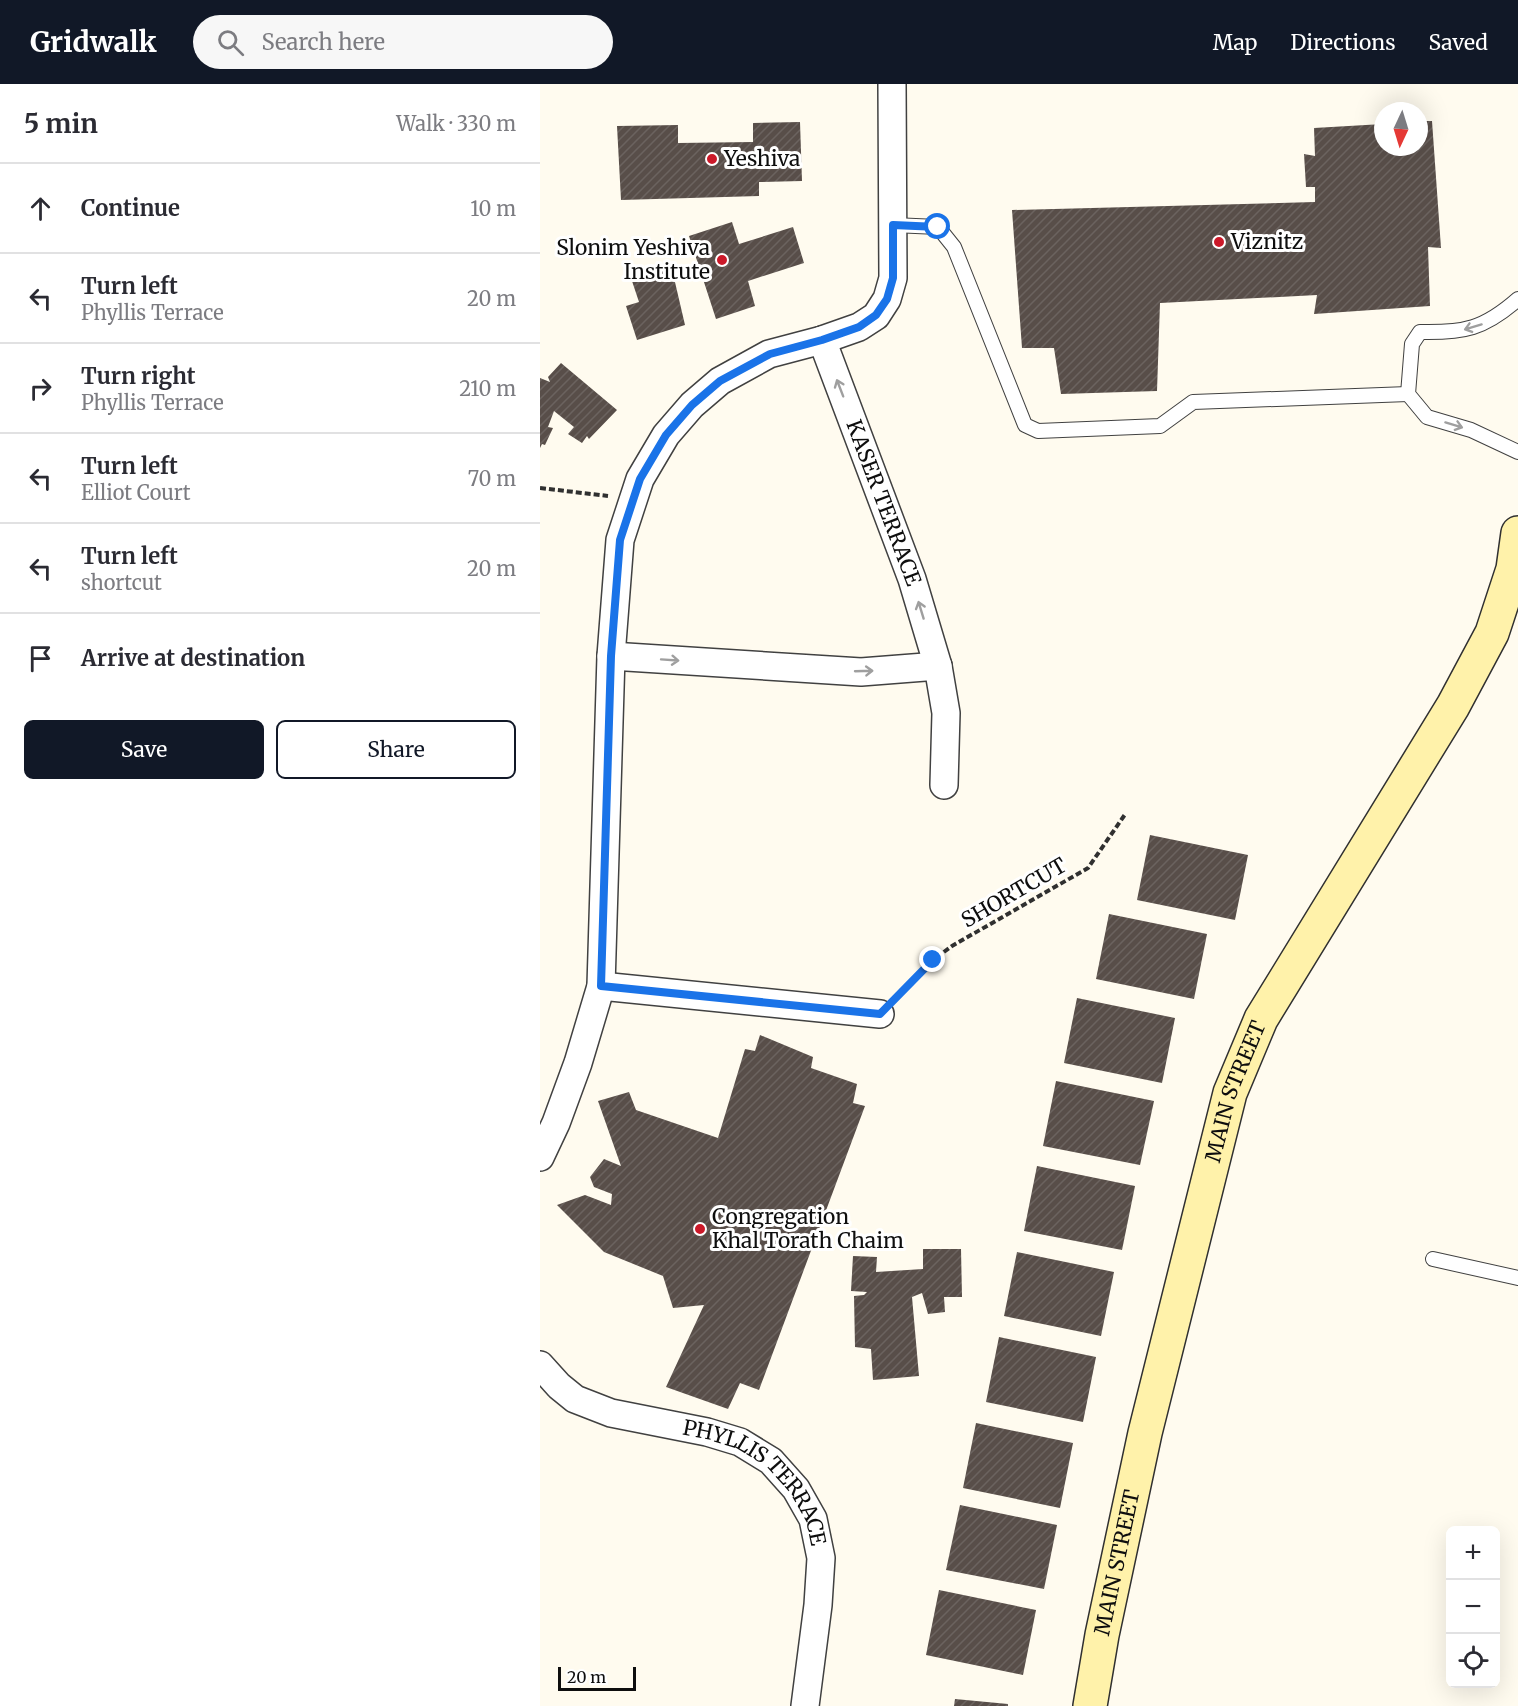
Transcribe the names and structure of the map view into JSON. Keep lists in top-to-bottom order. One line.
{"streets":{"main road":["MAIN STREET"],"street":["KASER TERRACE","PHYLLIS TERRACE"],"path":["SHORTCUT"]},"one_way":["KASER TERRACE"],"places":["Yeshiva","Viznitz","Slonim Yeshiva Institute","Congregation Khal Torath Chaim"],"scale_bar":"20 m","north":"bottom","page":{"header":"Gridwalk","search":"Search here","nav":["Map","Directions","Saved"],"heading":["5 min","Walk · 330 m"],"list":[["Continue","10 m"],["Turn left","Phyllis Terrace","20 m"],["Turn right","Phyllis Terrace","210 m"],["Turn left","Elliot Court","70 m"],["Turn left","shortcut","20 m"],"Arrive at destination"],"buttons":["Save","Share"],"map_buttons":["+","−"],"scale":"20 m"}}
